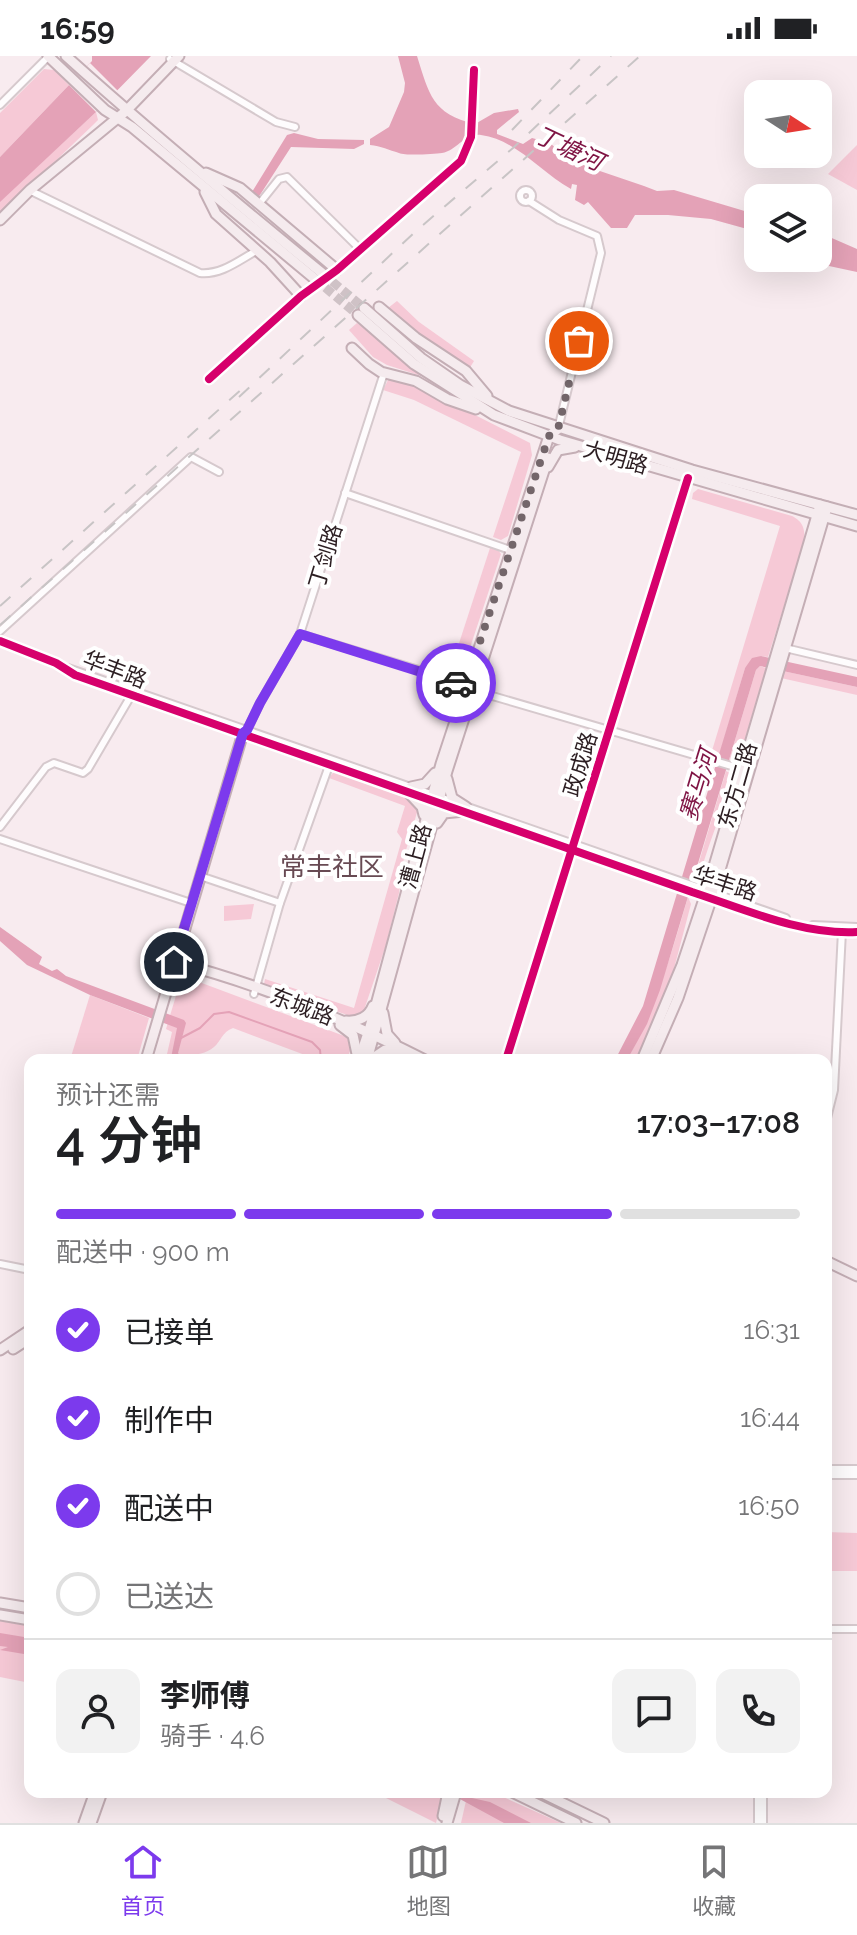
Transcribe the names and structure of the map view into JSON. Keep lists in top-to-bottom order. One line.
{"streets":{"main road":["大明路","丁剑路","东方二路","漕上路","东城路"],"street":["华丰路","政成路"]},"crossings":[["大明路","政成路"],["大明路","东方二路"],["大明路","漕上路"],["丁剑路","华丰路"],["丁剑路","东城路"],["华丰路","政成路"],["华丰路","东方二路"],["华丰路","漕上路"],["漕上路","东城路"]],"districts":["常丰社区"],"water":["丁塘河","赛马河"],"north":"right","page":{"status":"16:59","heading":["4 分钟","预计还需","17:03–17:08"],"panel":["李师傅","骑手 · 4.6"],"bar":"配送中 · 900 m","list":[["已接单","16:31"],["制作中","16:44"],["配送中","16:50"],"已送达"],"tabs":["首页","地图","收藏"]}}
